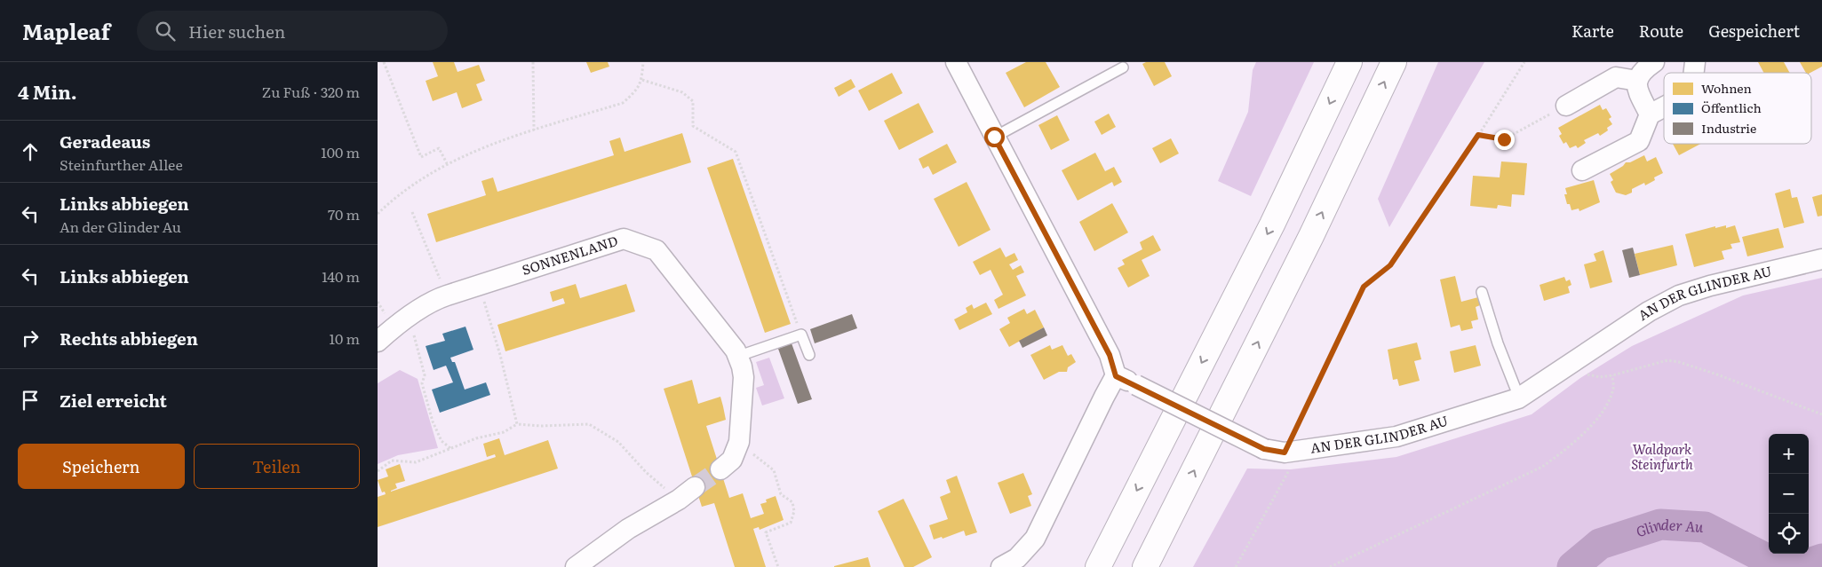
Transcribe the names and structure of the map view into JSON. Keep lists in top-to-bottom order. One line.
{"streets":{"street":["SONNENLAND","AN DER GLINDER AU"]},"water":["Glinder Au"],"parks":["Waldpark Steinfurth"],"legend":["Wohnen","Öffentlich","Industrie"],"page":{"header":"Mapleaf","search":"Hier suchen","nav":["Karte","Route","Gespeichert"],"heading":["4 Min.","Zu Fuß · 320 m"],"list":[["Geradeaus","Steinfurther Allee","100 m"],["Links abbiegen","An der Glinder Au","70 m"],["Links abbiegen","140 m"],["Rechts abbiegen","10 m"],"Ziel erreicht"],"buttons":["Speichern","Teilen"],"map_buttons":["+","−"]}}
